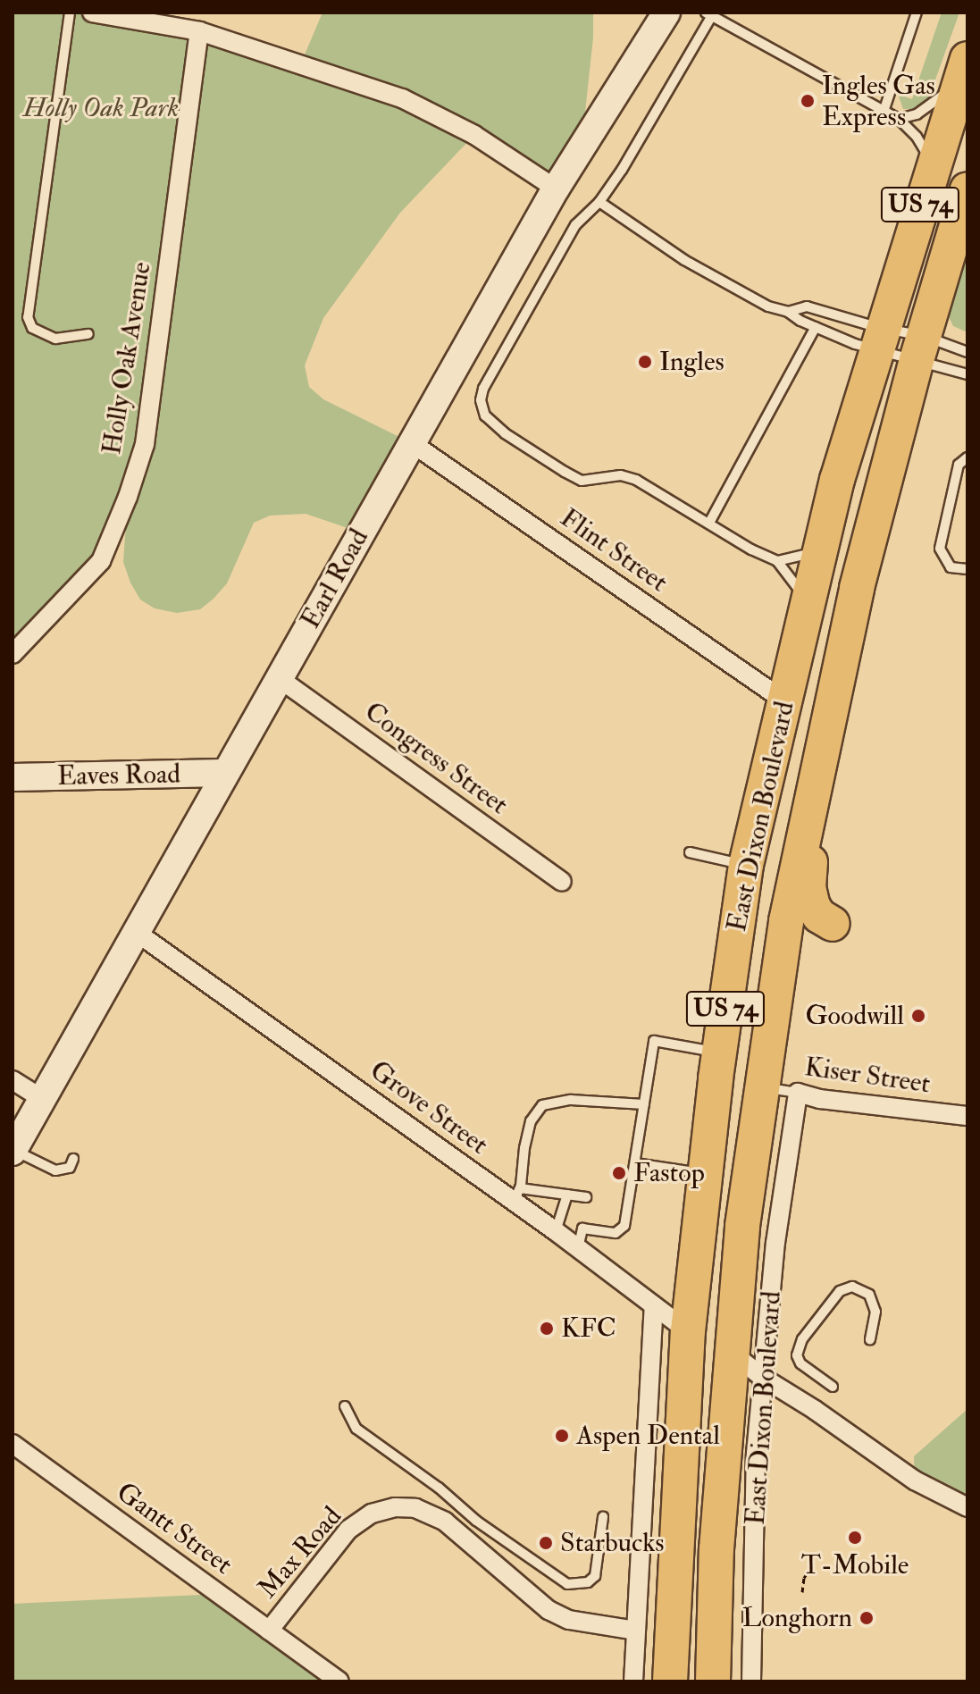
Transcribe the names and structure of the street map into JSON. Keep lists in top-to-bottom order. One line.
{"streets":{"highway":["US 74","East Dixon Boulevard"],"main road":["Earl Road","Eaves Road"],"street":["Holly Oak Avenue","Flint Street","Congress Street","Kiser Street","Grove Street","Gantt Street","Max Road"]},"crossings":[["Flint Street","Earl Road"],["Flint Street","East Dixon Boulevard"],["Earl Road","Congress Street"],["Earl Road","Eaves Road"],["Earl Road","Grove Street"],["East Dixon Boulevard","Kiser Street"],["East Dixon Boulevard","Grove Street"],["Gantt Street","Max Road"]],"parks":["Holly Oak Park"],"places":["Ingles Gas Express","Ingles","Goodwill","Fastop","KFC","Aspen Dental","T-Mobile","Starbucks","Longhorn"]}
